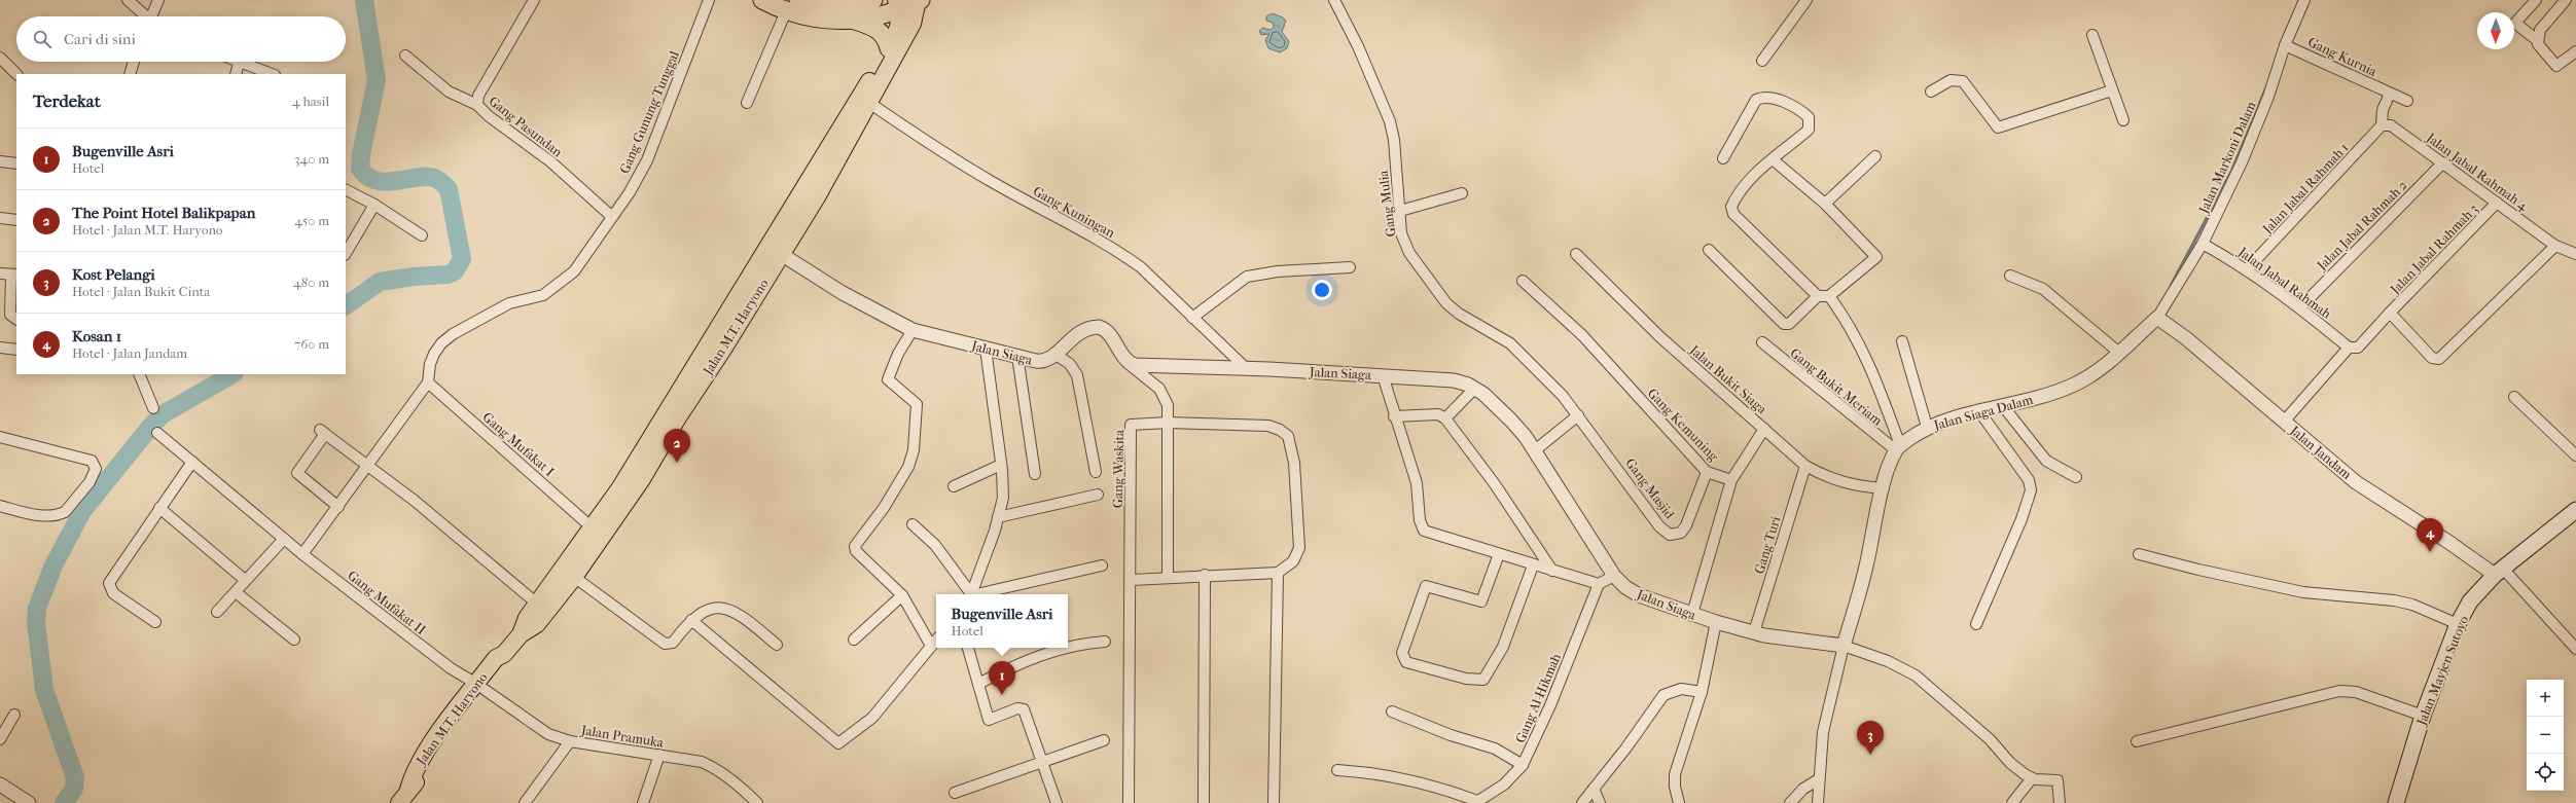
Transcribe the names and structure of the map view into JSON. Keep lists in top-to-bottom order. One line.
{"streets":{"main road":["Jalan M.T. Haryono","Jalan Mayjen Sutoyo"],"street":["Gang Kurnia","Gang Gunung Tunggal","Gang Pasundan","Jalan Markoni Dalam","Jalan Jabal Rahmah 4","Jalan Jabal Rahmah 1","Gang Mulia","Gang Kuningan","Jalan Jabal Rahmah 2","Jalan Jabal Rahmah 3","Jalan Jabal Rahmah","Jalan Siaga","Jalan Bukit Siaga","Gang Bukit Meriam","Jalan Siaga Dalam","Gang Kemuning","Gang Mufakat I","Jalan Jandam","Gang Waskita","Gang Masjid","Gang Turi","Gang Mufakat II","Gang Al-Hikmah","Jalan Pramuka"]},"crossings":[["Gang Kurnia","Jalan Markoni Dalam"],["Gang Gunung Tunggal","Gang Pasundan"],["Gang Gunung Tunggal","Gang Mufakat I"],["Jalan Markoni Dalam","Jalan Jabal Rahmah"],["Jalan Markoni Dalam","Jalan Siaga Dalam"],["Jalan Markoni Dalam","Jalan Jandam"],["Jalan Jabal Rahmah 4","Jalan Jabal Rahmah 1"],["Jalan Jabal Rahmah 4","Jalan Jabal Rahmah 2"],["Jalan Jabal Rahmah 4","Jalan Jabal Rahmah 3"],["Jalan Jabal Rahmah 1","Jalan Jabal Rahmah"],["Gang Mulia","Gang Masjid"],["Gang Kuningan","Jalan M.T. Haryono"],["Gang Kuningan","Jalan Siaga"],["Jalan Jabal Rahmah 2","Jalan Jabal Rahmah"],["Jalan Jabal Rahmah 3","Jalan Jabal Rahmah"],["Jalan M.T. Haryono","Jalan Siaga"],["Jalan M.T. Haryono","Gang Mufakat I"],["Jalan M.T. Haryono","Gang Mufakat II"],["Jalan M.T. Haryono","Jalan Pramuka"],["Jalan Siaga","Gang Turi"],["Jalan Bukit Siaga","Gang Turi"],["Gang Bukit Meriam","Jalan Siaga Dalam"],["Jalan Siaga Dalam","Jalan Jandam"],["Gang Kemuning","Gang Masjid"],["Jalan Jandam","Jalan Mayjen Sutoyo"],["Gang Mufakat II","Jalan Pramuka"]],"north":"bottom","page":{"search":"Cari di sini","heading":["Terdekat","4 hasil"],"list":[{"mark":"1","name":"Bugenville Asri","note":"Hotel","value":"340 m"},{"mark":"2","name":"The Point Hotel Balikpapan","note":"Hotel · Jalan M.T. Haryono","value":"450 m"},{"mark":"3","name":"Kost Pelangi","note":"Hotel · Jalan Bukit Cinta","value":"480 m"},{"mark":"4","name":"Kosan 1","note":"Hotel · Jalan Jandam","value":"760 m"}],"pins":["2","4","1","3"],"popup":["Bugenville Asri","Hotel"],"map_buttons":["+","−"]}}
